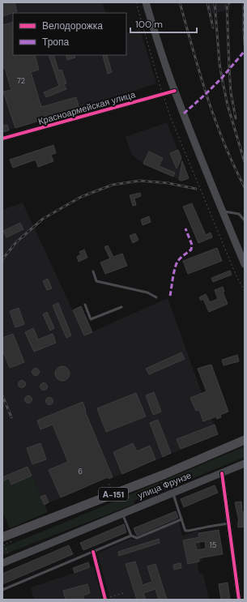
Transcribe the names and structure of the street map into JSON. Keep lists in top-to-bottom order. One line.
{"streets":{"highway":["А-151"],"main road":["улица Фрунзе"],"street":["Красноармейская улица"]},"house_numbers":["72","6","15"],"legend":["Велодорожка","Тропа"],"scale_bar":"100 m"}
